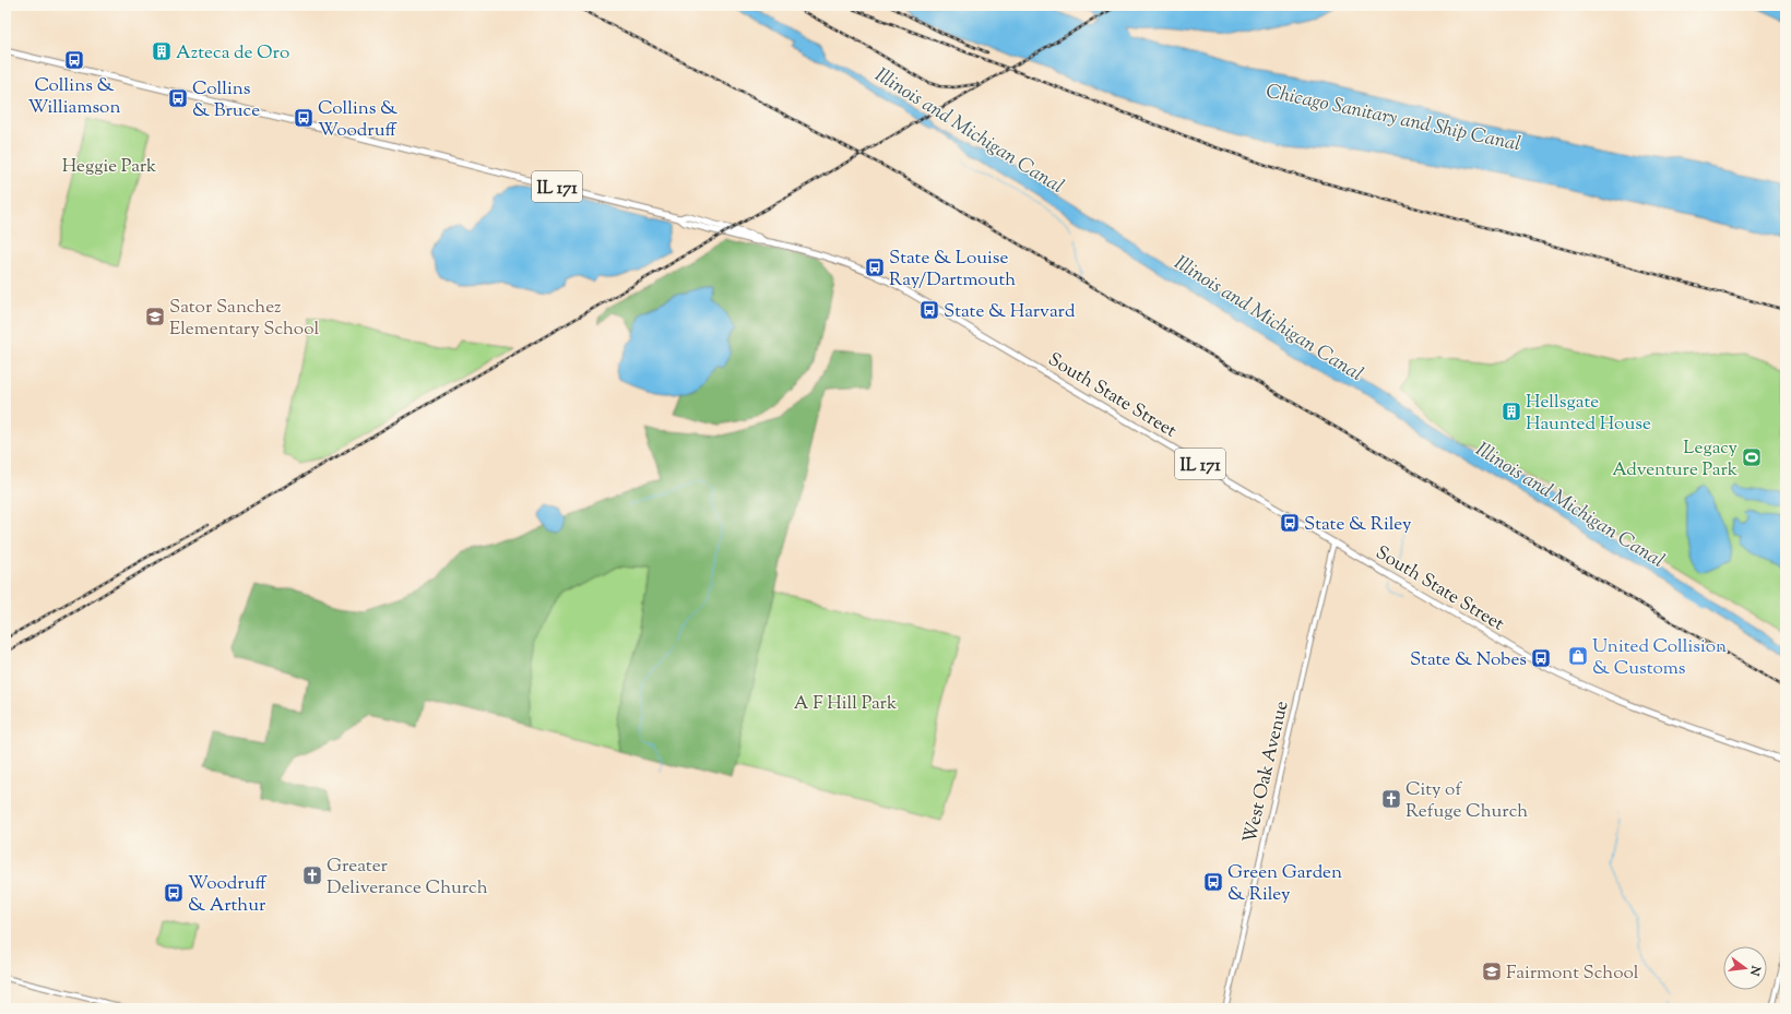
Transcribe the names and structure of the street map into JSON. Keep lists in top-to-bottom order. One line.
{"streets":{"main road":["IL 171","South State Street"],"street":["West Oak Avenue"]},"crossings":[["South State Street","West Oak Avenue"]],"water":["Chicago Sanitary and Ship Canal","Illinois and Michigan Canal"],"parks":["Heggie Park","A F Hill Park"],"places":{"building":["Azteca de Oro","Hellsgate Haunted House"],"bus stop":["Collins & Williamson","Collins & Bruce","Collins & Woodruff","State & Louise Ray/Dartmouth","State & Harvard","State & Riley","State & Nobes","Green Garden & Riley","Woodruff & Arthur"],"school or university":["Sator Sanchez Elementary School","Fairmont School"],"sports":["Legacy Adventure Park"],"shop":["United Collision & Customs"],"church":["City of Refuge Church","Greater Deliverance Church"]},"north":"right"}
